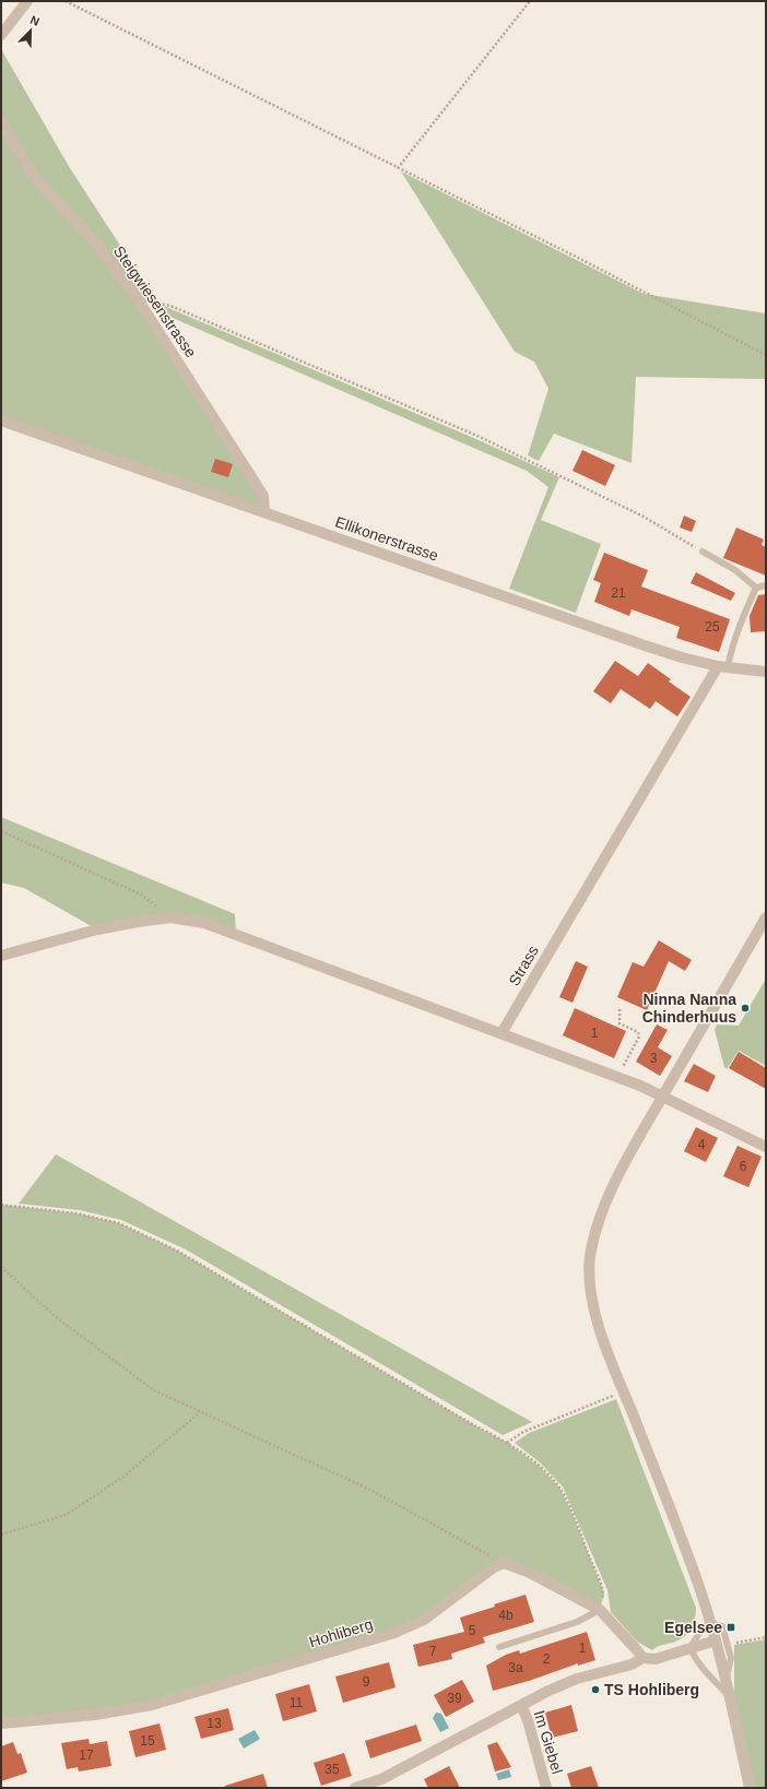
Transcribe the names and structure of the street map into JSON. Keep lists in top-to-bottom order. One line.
{"streets":{"street":["Steigwiesenstrasse","Ellikonerstrasse","Strass","Hohliberg","Im Giebel"]},"crossings":[["Steigwiesenstrasse","Ellikonerstrasse"],["Ellikonerstrasse","Strass"]],"places":{"other":["Ninna Nanna Chinderhuus","TS Hohliberg"],"transit":["Egelsee"]},"house_numbers":["21","25","1","3","4","6","4b","5","1","7","2","3a","9","39","11","13","15","17","35"],"north":"top right"}
